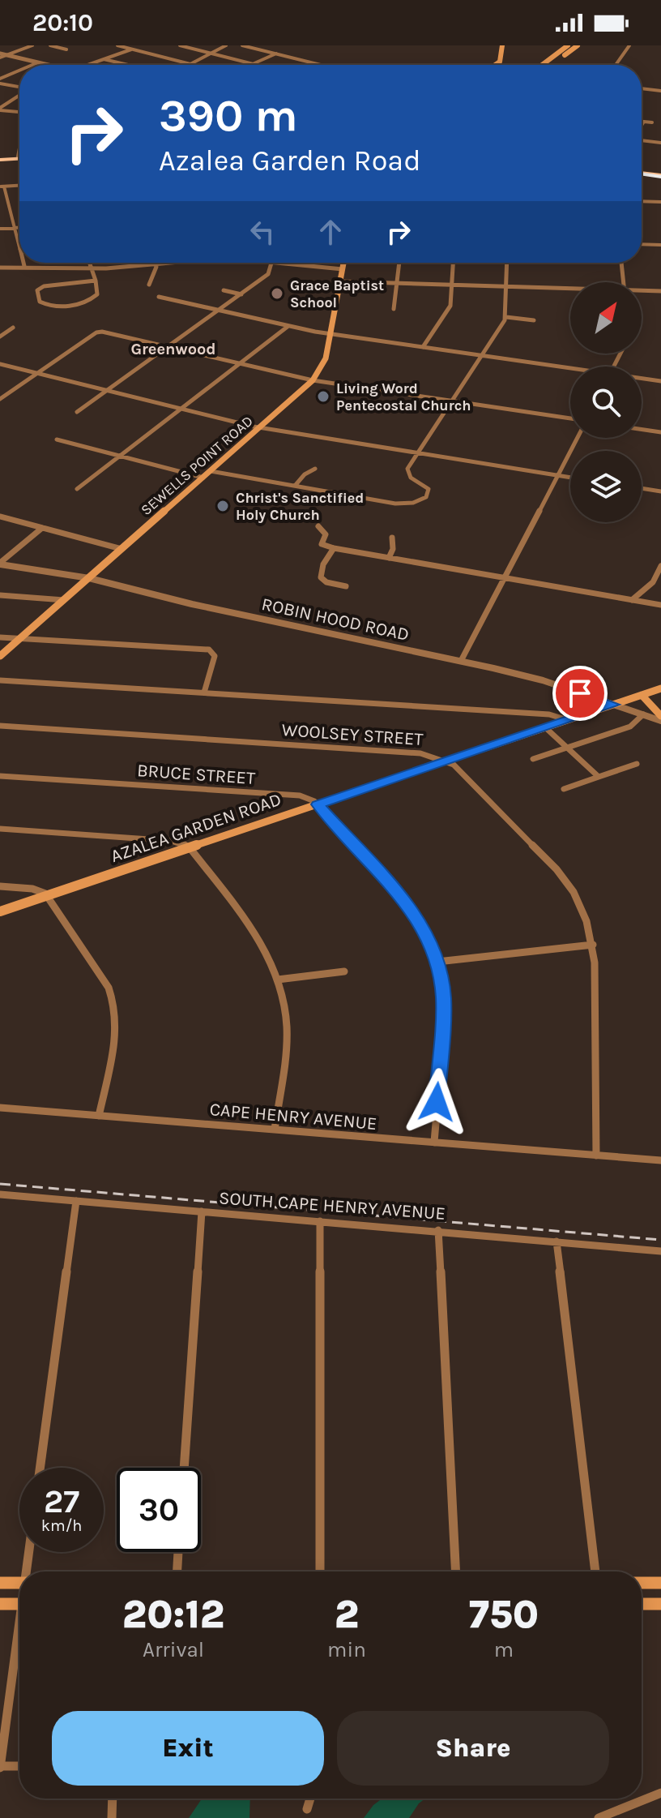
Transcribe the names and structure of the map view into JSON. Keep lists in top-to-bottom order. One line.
{"streets":{"main road":["SEWELLS POINT ROAD","AZALEA GARDEN ROAD"],"street":["ROBIN HOOD ROAD","WOOLSEY STREET","BRUCE STREET","CAPE HENRY AVENUE","SOUTH CAPE HENRY AVENUE"]},"crossings":[["SEWELLS POINT ROAD","ROBIN HOOD ROAD"],["ROBIN HOOD ROAD","AZALEA GARDEN ROAD"],["WOOLSEY STREET","AZALEA GARDEN ROAD"],["BRUCE STREET","AZALEA GARDEN ROAD"]],"districts":["Greenwood"],"places":["Grace Baptist School","Living Word Pentecostal Church","Christ's Sanctified Holy Church"],"north":"top right","page":{"status":"20:10","turn":["390 m","Azalea Garden Road"],"speed":"27 km/h","limit":"30","eta":["20:12","Arrival","2","min","750","m"],"buttons":["Exit","Share"]}}
